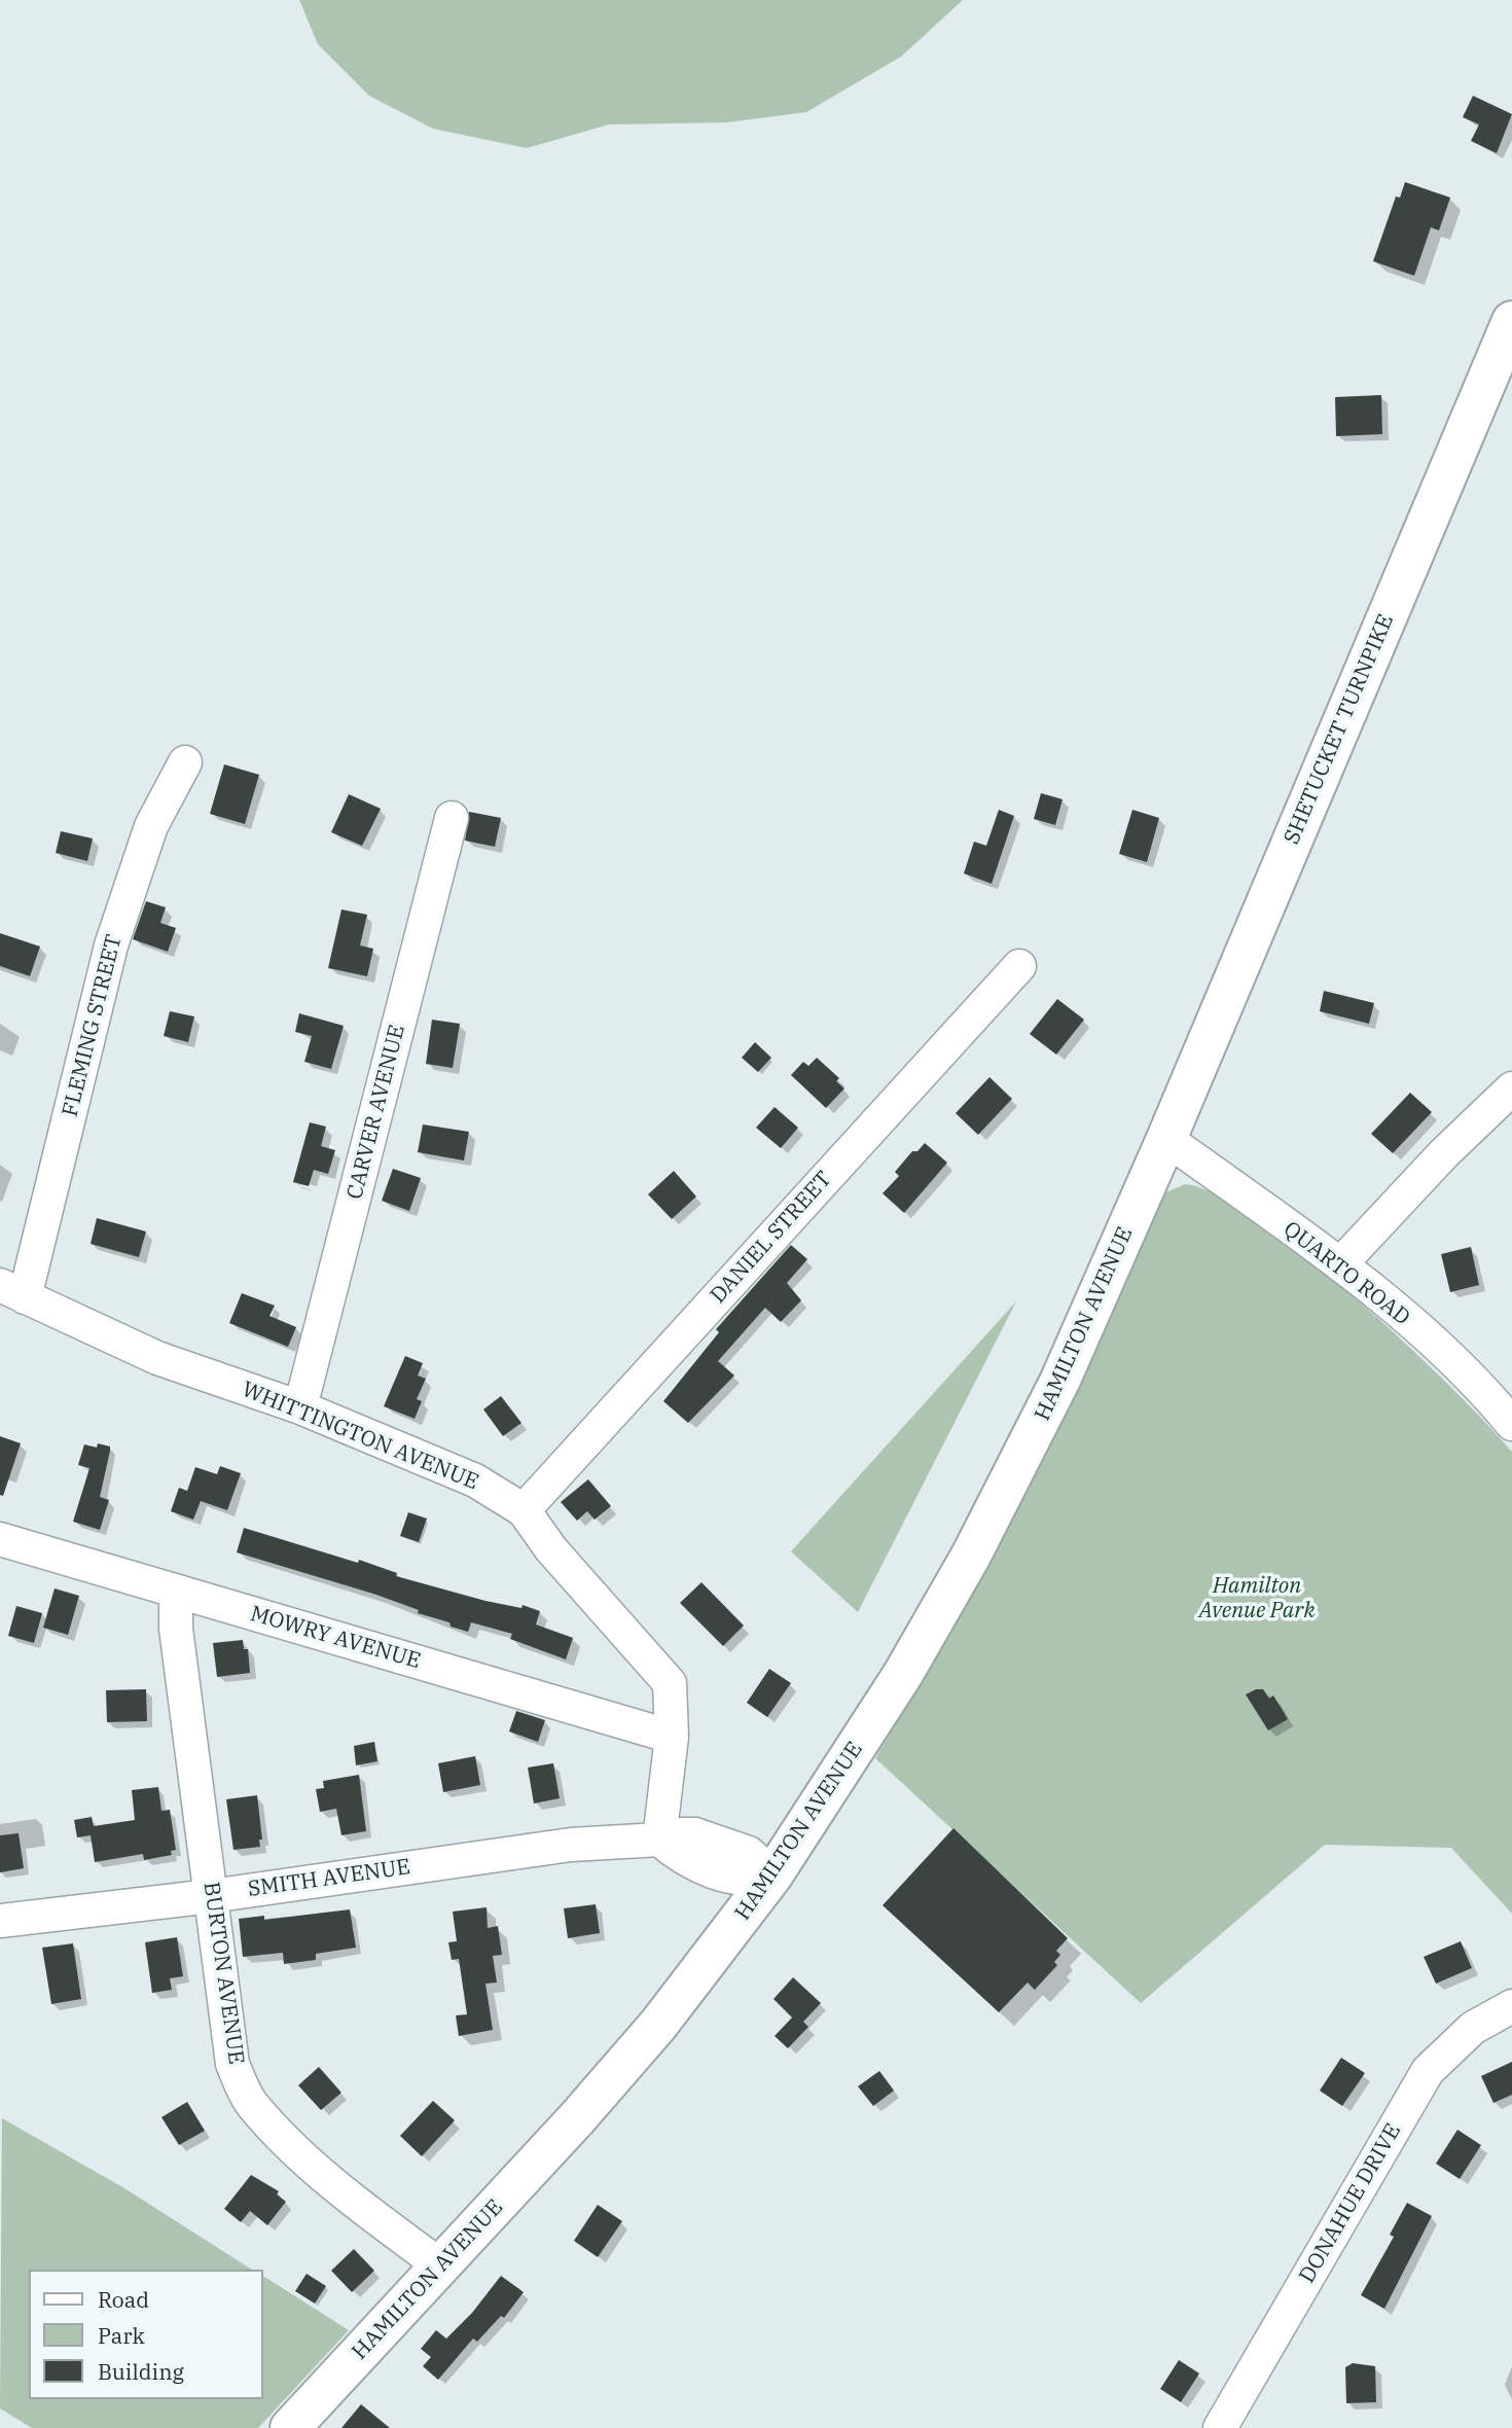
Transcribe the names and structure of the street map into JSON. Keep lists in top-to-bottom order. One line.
{"streets":{"main road":["SHETUCKET TURNPIKE","HAMILTON AVENUE"],"street":["FLEMING STREET","CARVER AVENUE","DANIEL STREET","QUARTO ROAD","WHITTINGTON AVENUE","MOWRY AVENUE","SMITH AVENUE","BURTON AVENUE","DONAHUE DRIVE"]},"crossings":[["SHETUCKET TURNPIKE","QUARTO ROAD"],["SHETUCKET TURNPIKE","HAMILTON AVENUE"],["FLEMING STREET","WHITTINGTON AVENUE"],["CARVER AVENUE","WHITTINGTON AVENUE"],["DANIEL STREET","WHITTINGTON AVENUE"],["QUARTO ROAD","HAMILTON AVENUE"],["HAMILTON AVENUE","SMITH AVENUE"],["HAMILTON AVENUE","BURTON AVENUE"],["WHITTINGTON AVENUE","MOWRY AVENUE"],["WHITTINGTON AVENUE","SMITH AVENUE"],["MOWRY AVENUE","BURTON AVENUE"],["SMITH AVENUE","BURTON AVENUE"]],"parks":["Hamilton Avenue Park"],"legend":["Road","Park","Building"]}
